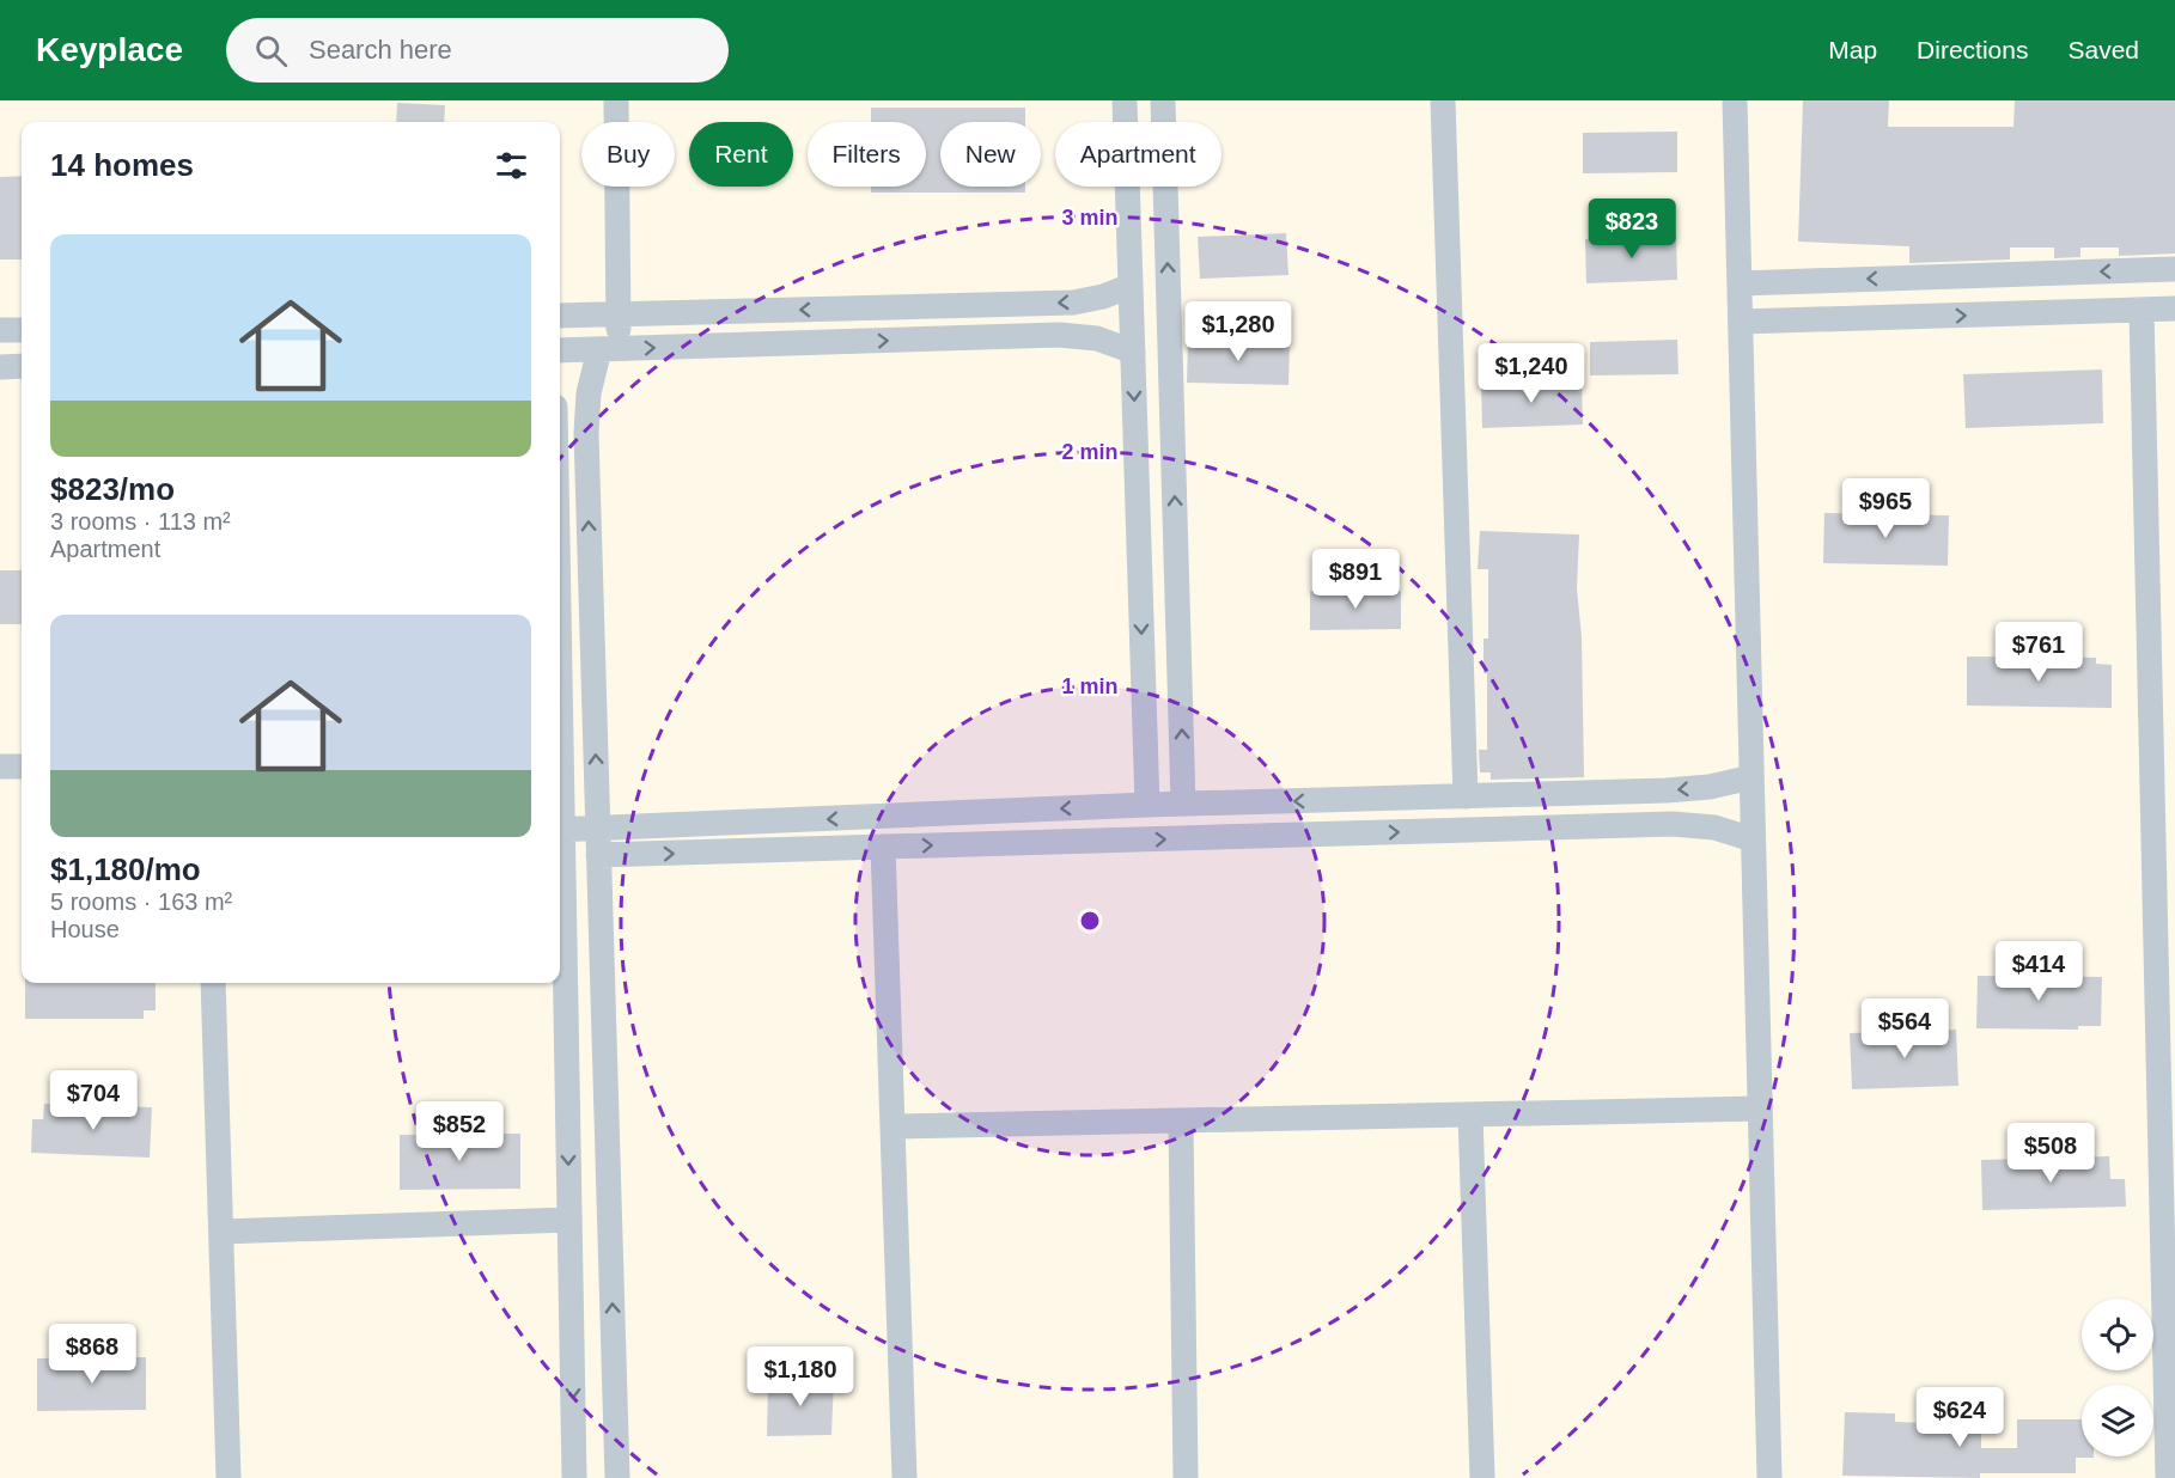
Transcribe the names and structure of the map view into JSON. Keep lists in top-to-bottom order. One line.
{"page":{"header":"Keyplace","search":"Search here","nav":["Map","Directions","Saved"],"chip":["Buy","Rent","Filters","New","Apartment"],"heading":"14 homes","price":["$823","$1,280","$1,240","$965","$891","$761","$414","$564","$704","$852","$508","$868","$1,180","$624"],"list":[{"name":"$823/mo","note":"3 rooms · 113 m² · Apartment"},{"name":"$1,180/mo","note":"5 rooms · 163 m² · House"}]},"rings":["3 min","2 min","1 min"]}
